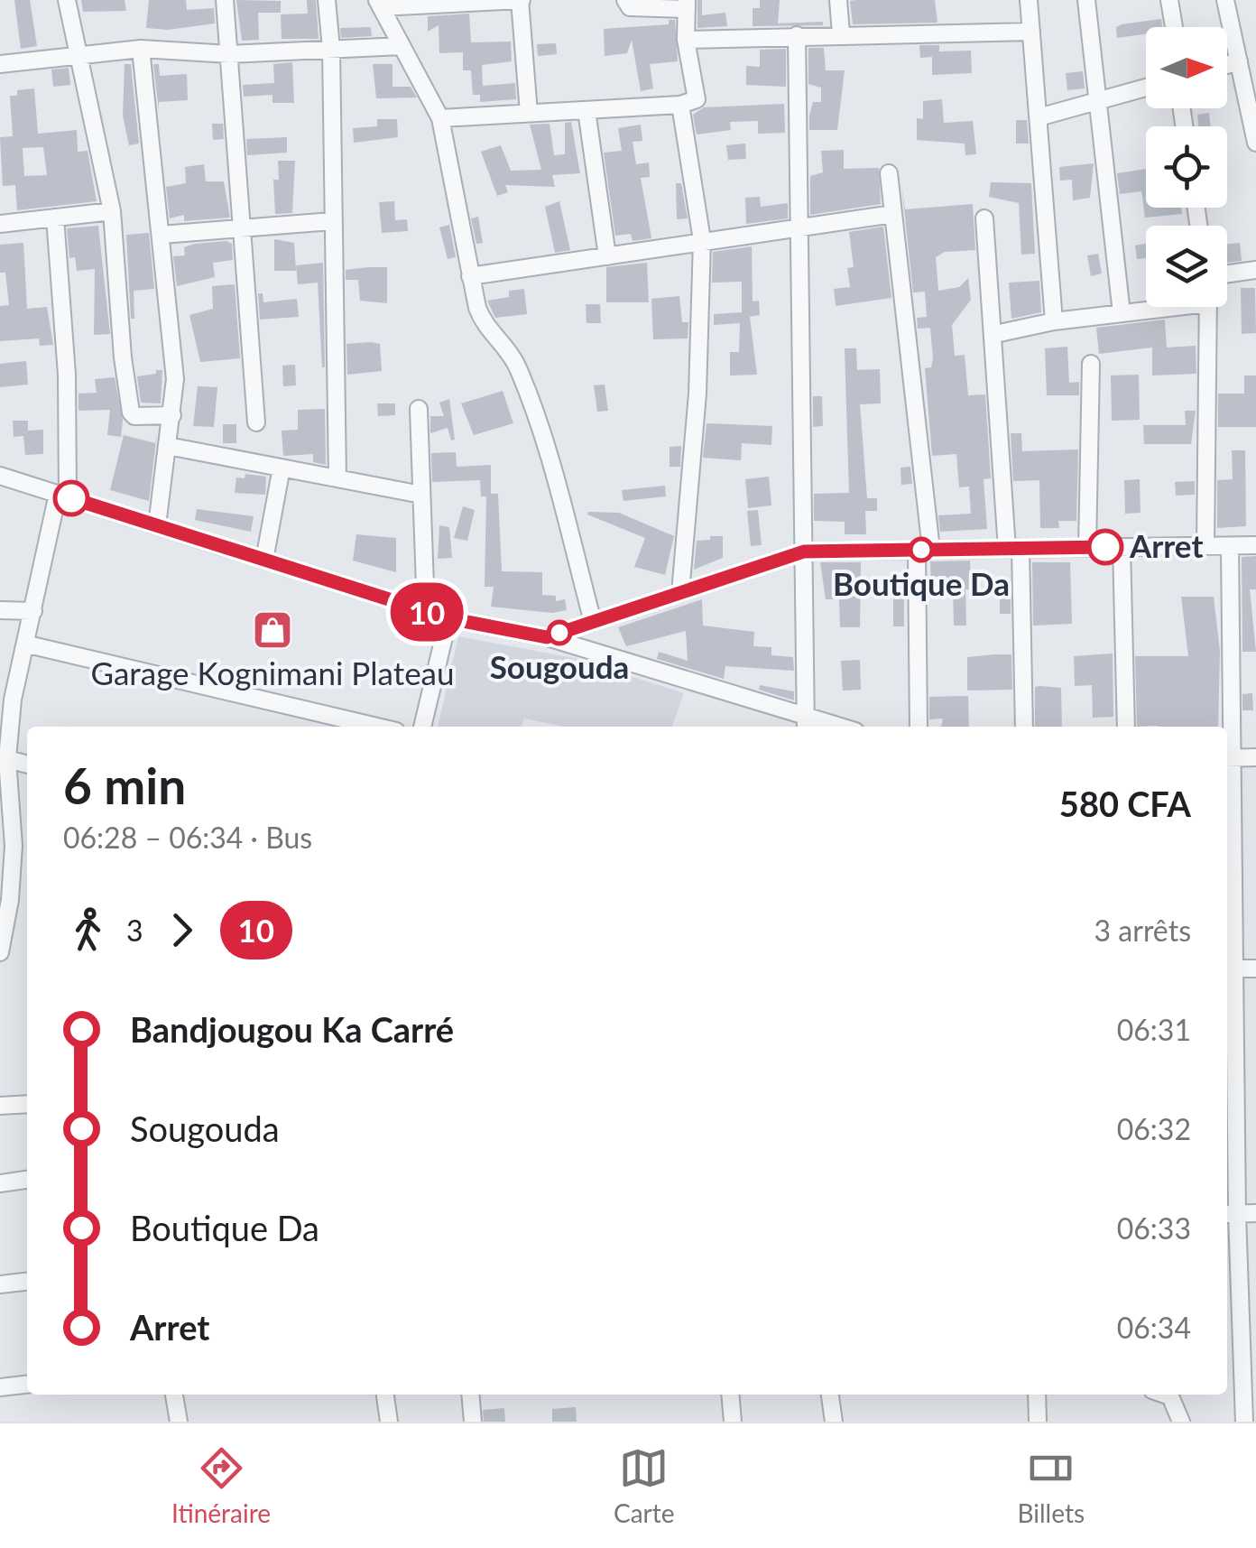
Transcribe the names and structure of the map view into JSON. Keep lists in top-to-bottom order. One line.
{"places":{"other":["Arret","Boutique Da","Sougouda"],"shop":["Garage Kognimani Plateau"]},"lines":["bus line 10"],"north":"right","page":{"on_map":"10","heading":["6 min","06:28 – 06:34 · Bus","580 CFA"],"legs":["3","10","3 arrêts"],"list":[{"name":"Bandjougou Ka Carré","value":"06:31"},{"name":"Sougouda","value":"06:32"},{"name":"Boutique Da","value":"06:33"},{"name":"Arret","value":"06:34"}],"tabs":["Itinéraire","Carte","Billets"]}}
